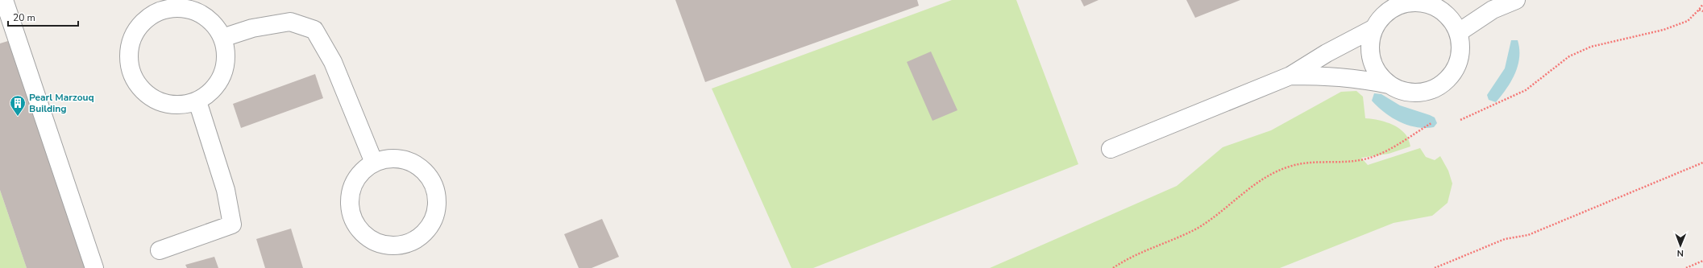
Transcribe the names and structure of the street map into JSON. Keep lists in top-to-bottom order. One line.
{"places":{"building":["Pearl Marzouq Building"]},"scale_bar":"20 m","north":"bottom"}
